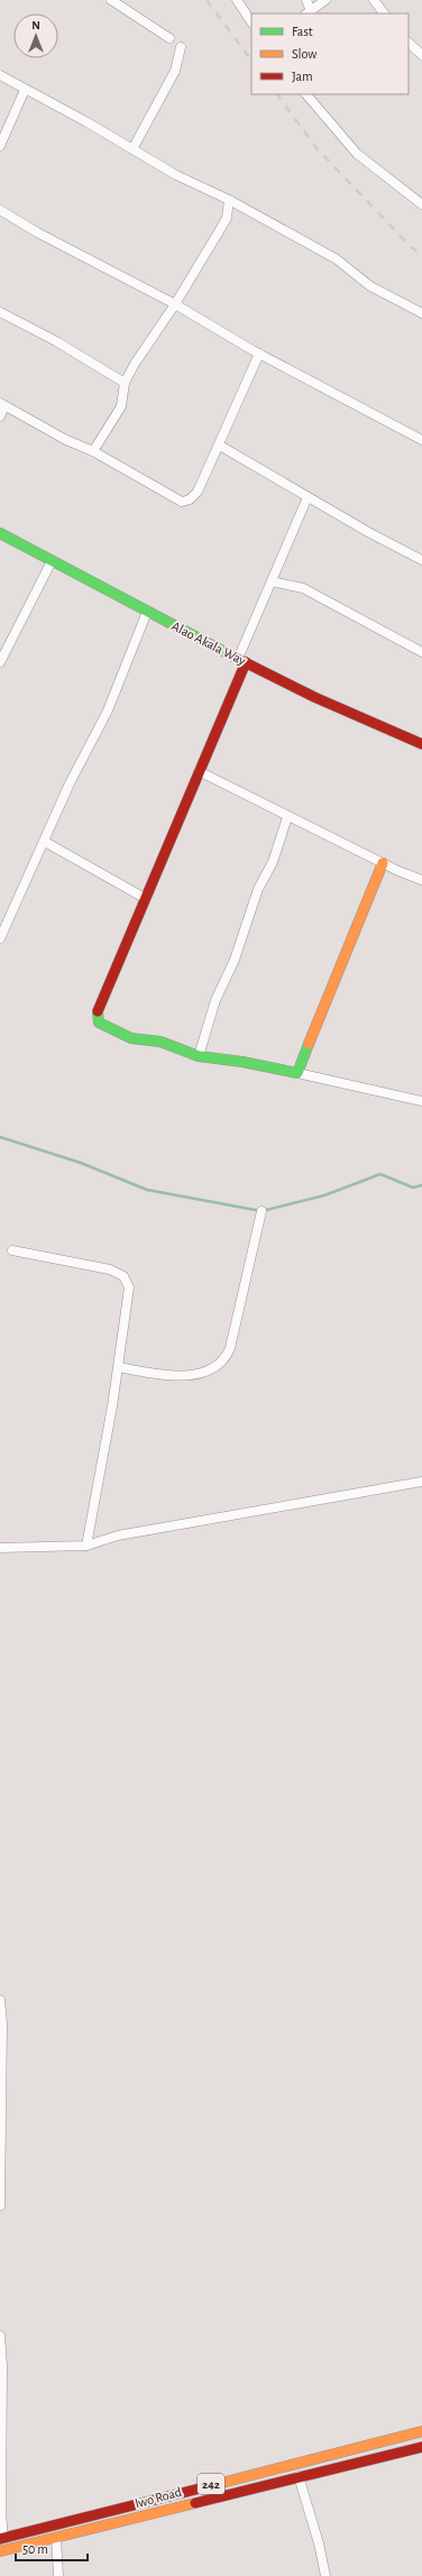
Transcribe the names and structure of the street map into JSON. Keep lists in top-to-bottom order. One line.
{"streets":{"street":["Alao Akala Way","242","Iwo Road"]},"legend":["Fast","Slow","Jam"],"scale_bar":"50 m","north":"top"}
